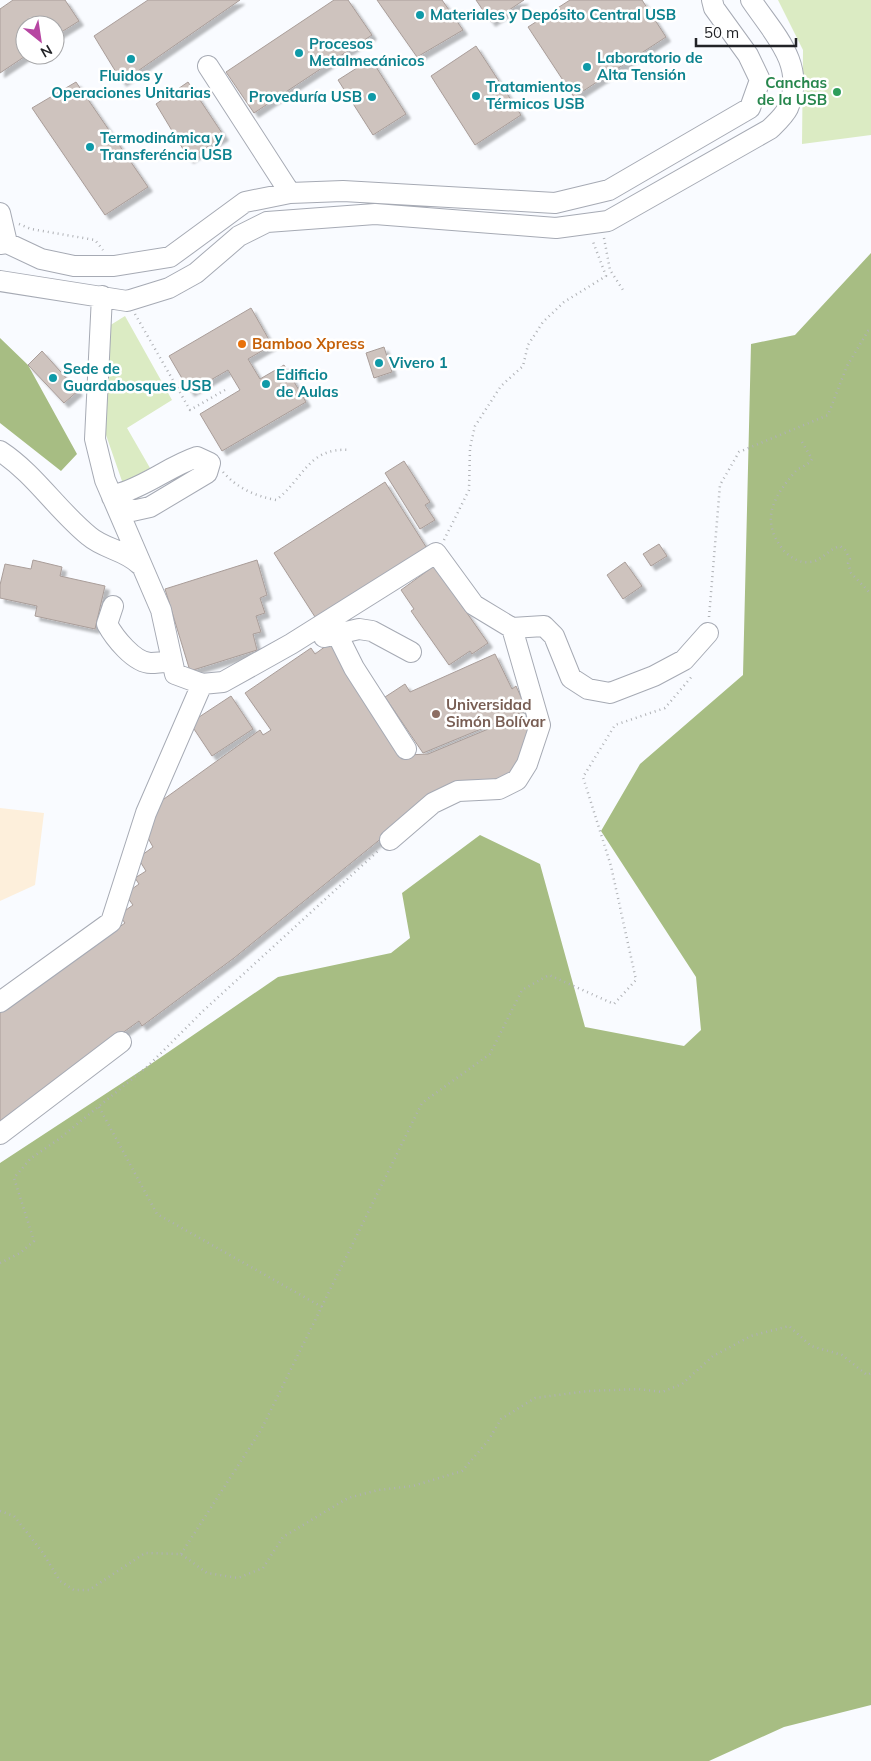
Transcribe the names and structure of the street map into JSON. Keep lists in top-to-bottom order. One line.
{"places":["Materiales y Depósito Central USB","Procesos Metalmecánicos","Fluidos y Operaciones Unitarias","Laboratorio de Alta Tensión","Canchas de la USB","Tratamientos Térmicos USB","Proveduría USB","Termodinámica y Transferéncia USB","Bamboo Xpress","Vivero 1","Sede de Guardabosques USB","Edificio de Aulas","Universidad Simón Bolívar"],"scale_bar":"50 m","north":"bottom right"}
